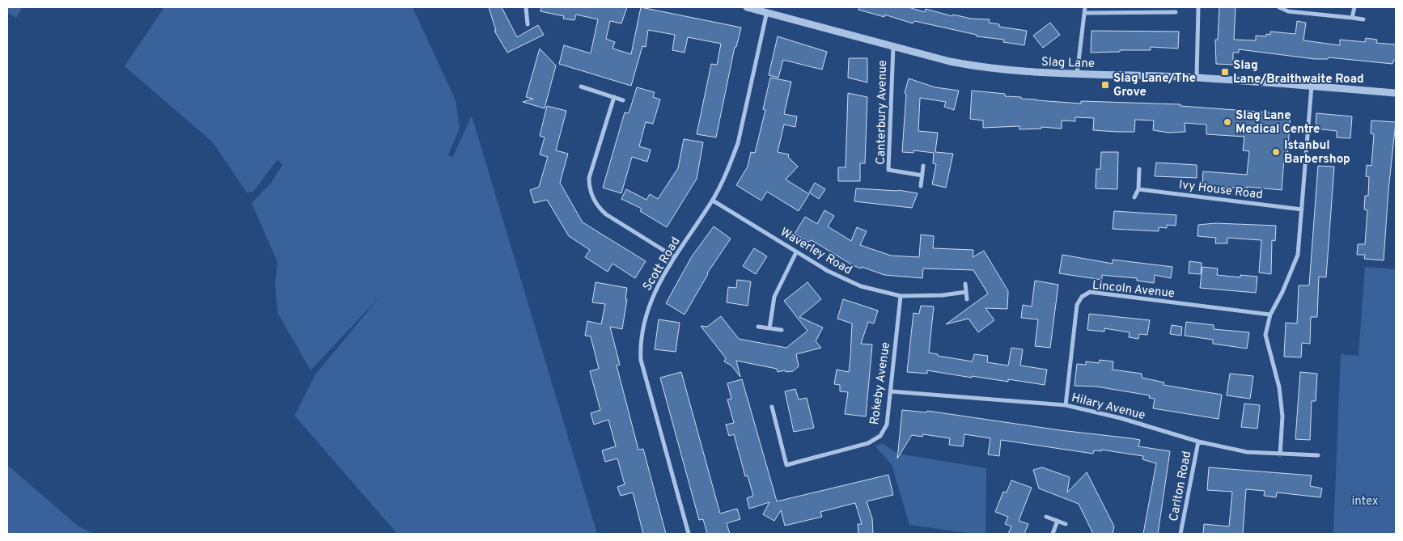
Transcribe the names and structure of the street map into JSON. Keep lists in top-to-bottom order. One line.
{"streets":{"street":["Slag Lane","Canterbury Avenue","Ivy House Road","Waverley Road","Scott Road","Lincoln Avenue","Rokeby Avenue","Hilary Avenue","Carlton Road"]},"crossings":[["Slag Lane","Canterbury Avenue"],["Slag Lane","Scott Road"],["Waverley Road","Scott Road"],["Waverley Road","Rokeby Avenue"],["Lincoln Avenue","Hilary Avenue"],["Rokeby Avenue","Hilary Avenue"],["Hilary Avenue","Carlton Road"]],"parks":["intex"],"places":{"transit":["Slag Lane/Braithwaite Road","Slag Lane/The Grove"],"other":["Slag Lane Medical Centre","Istanbul Barbershop"]}}
